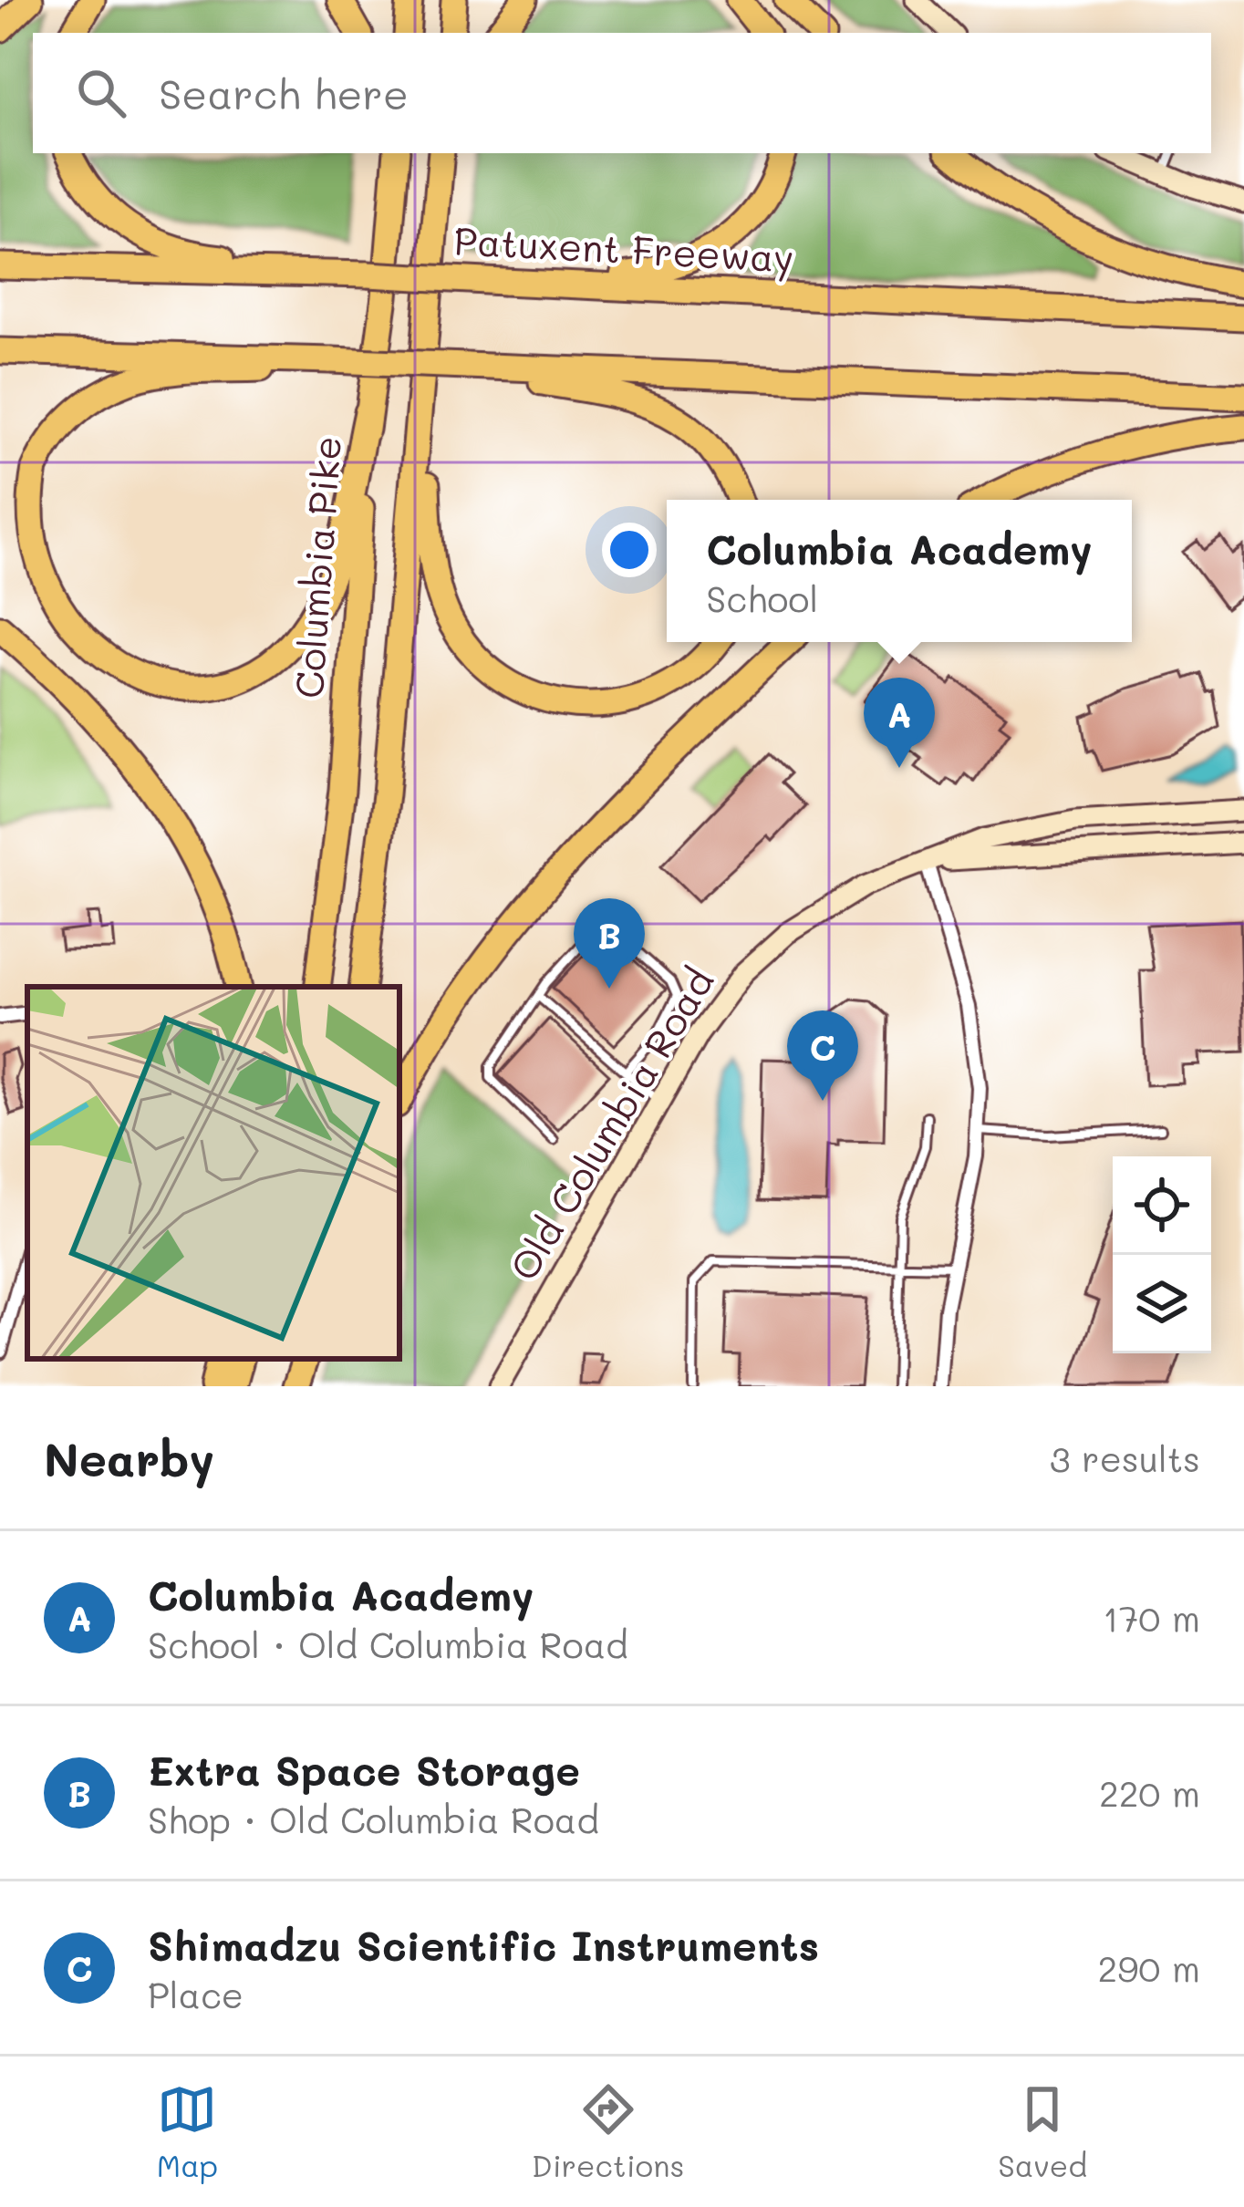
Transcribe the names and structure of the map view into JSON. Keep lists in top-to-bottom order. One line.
{"streets":{"highway":["Patuxent Freeway","Columbia Pike"],"street":["Old Columbia Road"]},"page":{"search":"Search here","popup":["Columbia Academy","School"],"pins":["A","B","C"],"heading":["Nearby","3 results"],"list":[{"mark":"A","name":"Columbia Academy","note":"School · Old Columbia Road","value":"170 m"},{"mark":"B","name":"Extra Space Storage","note":"Shop · Old Columbia Road","value":"220 m"},{"mark":"C","name":"Shimadzu Scientific Instruments","note":"Place","value":"290 m"}],"nav":["Map","Directions","Saved"]}}
